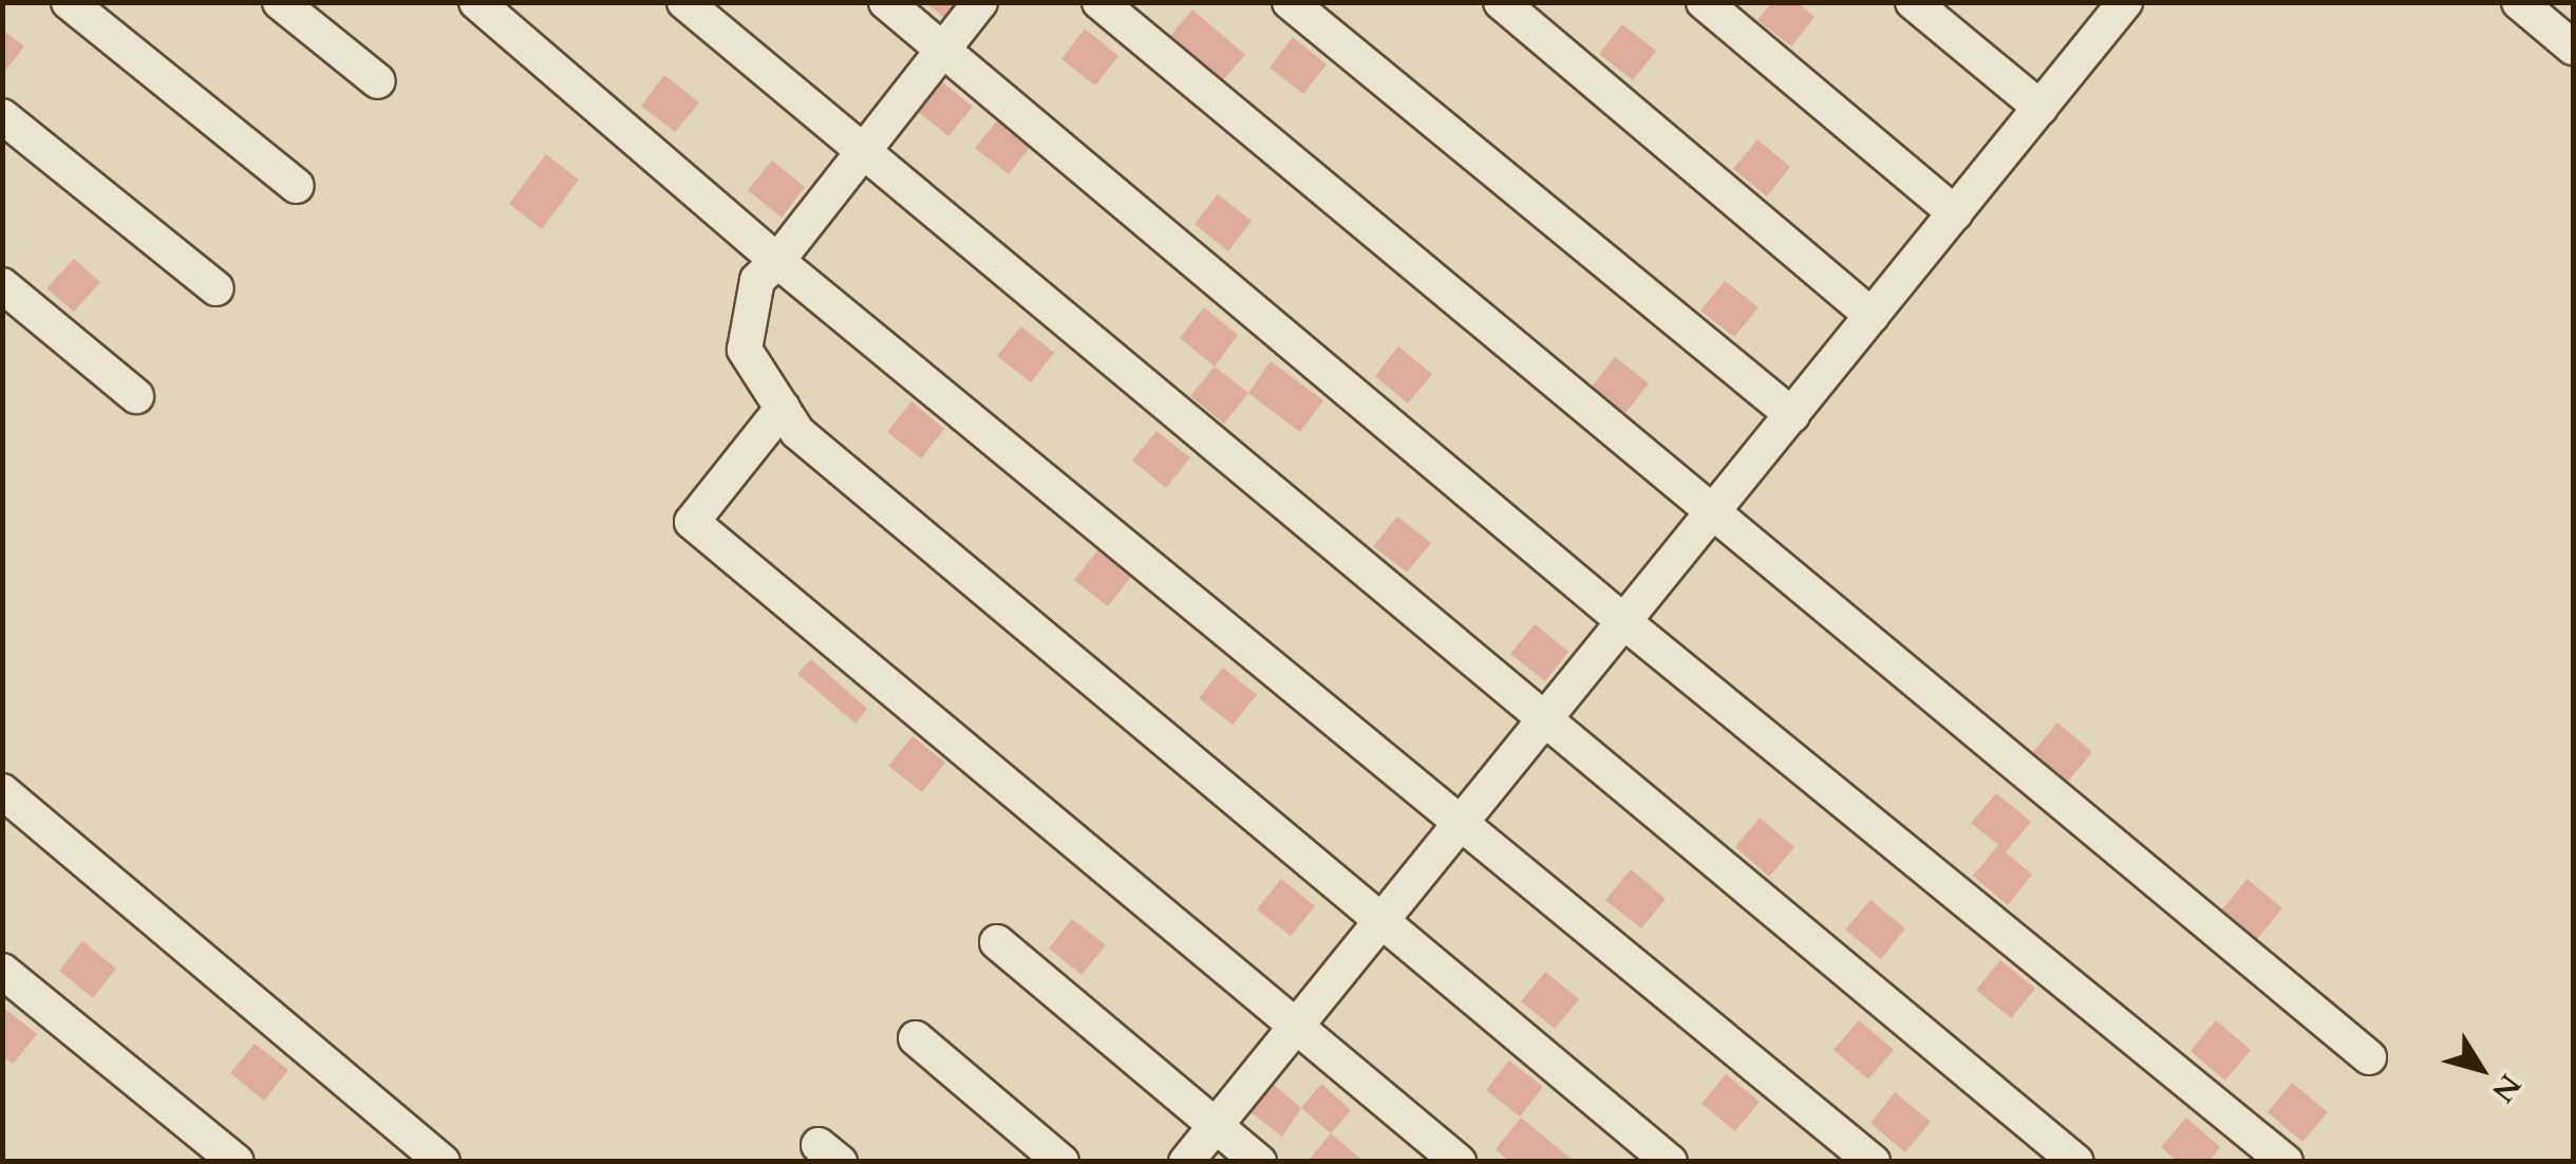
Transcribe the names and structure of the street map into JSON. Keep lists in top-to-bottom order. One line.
{"north":"bottom right"}
